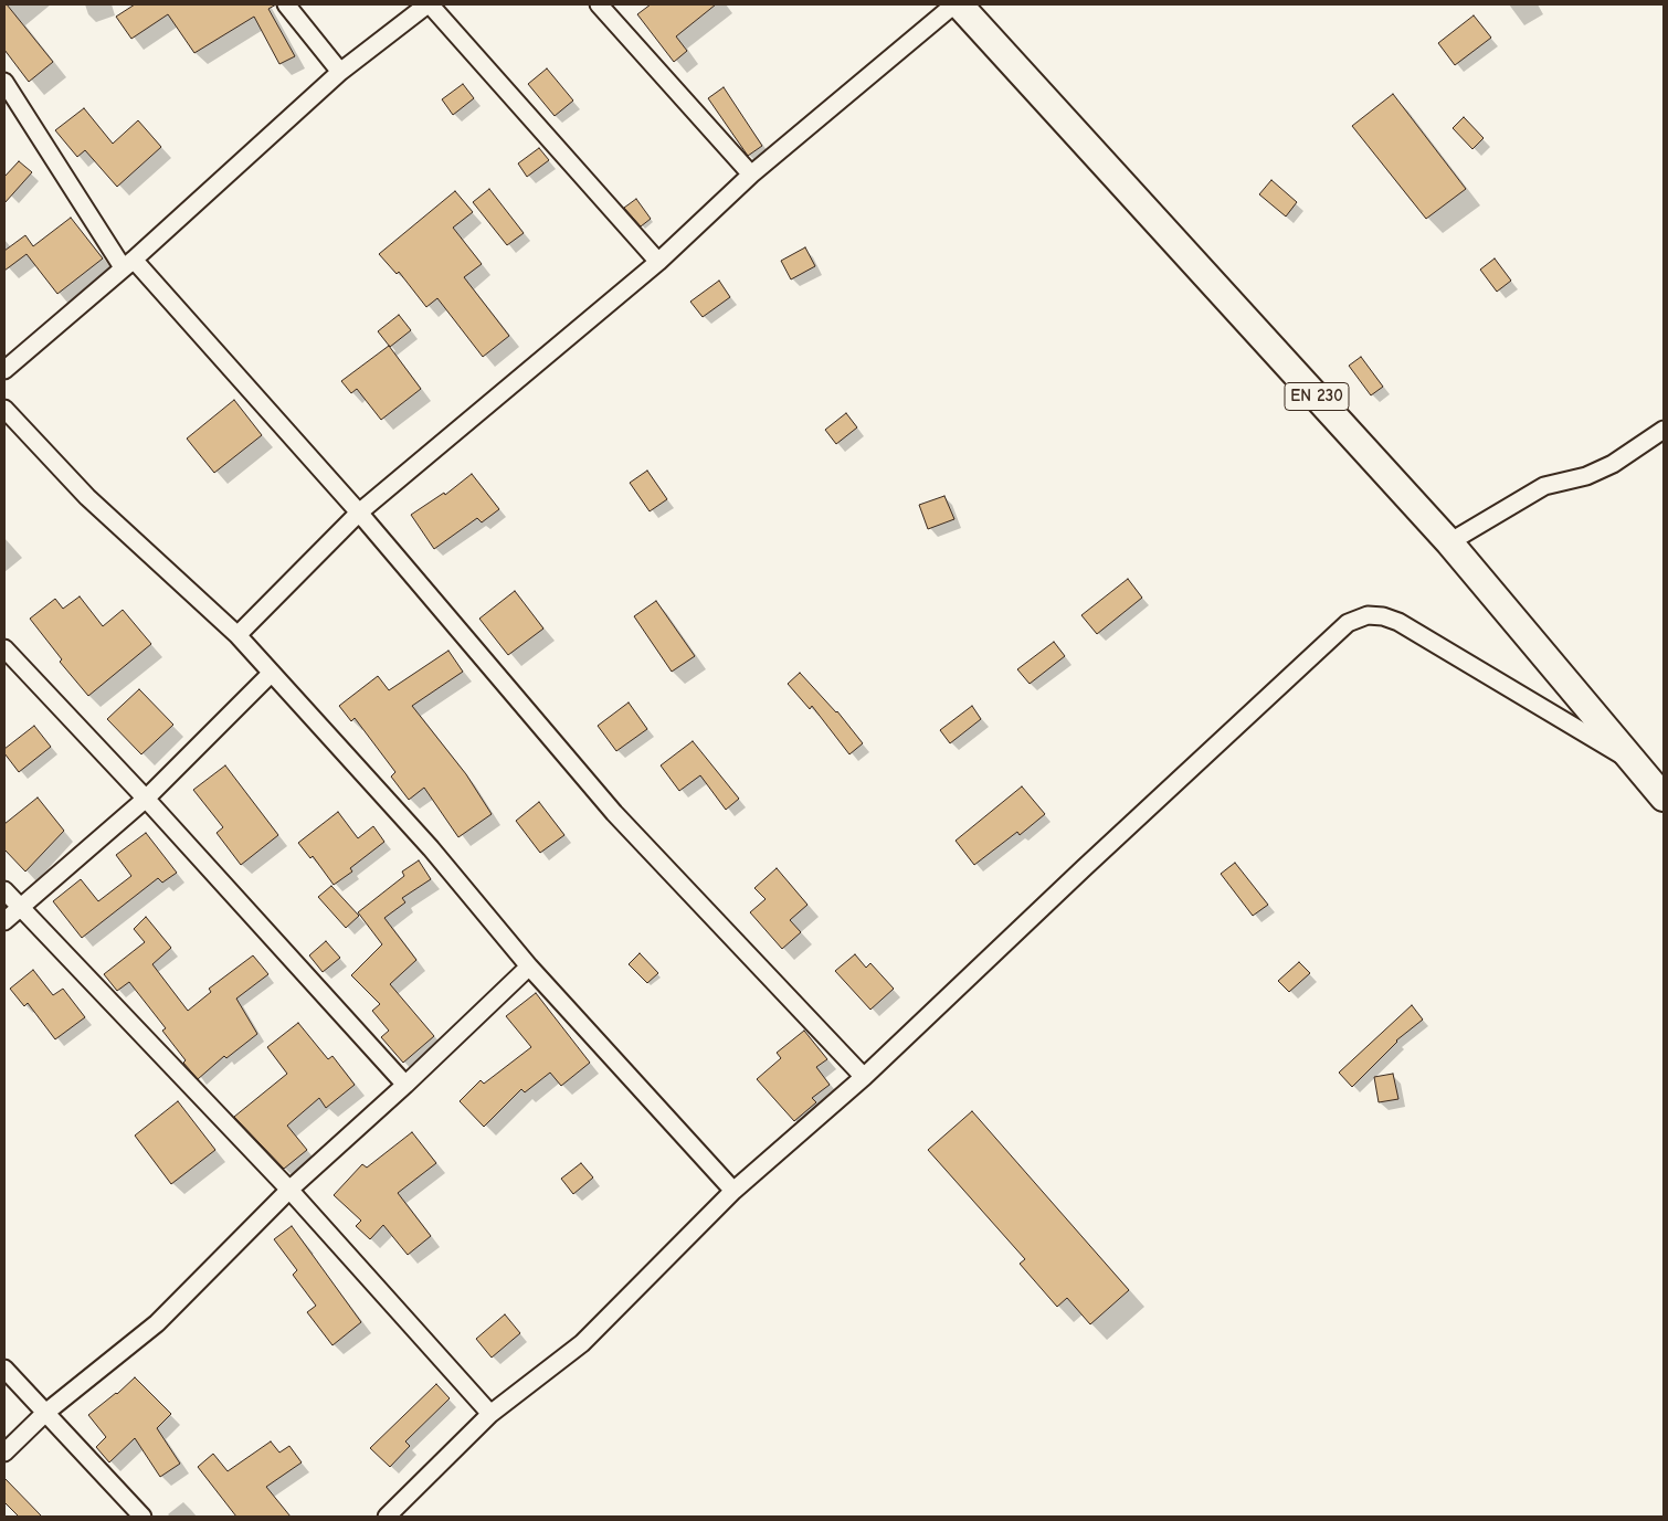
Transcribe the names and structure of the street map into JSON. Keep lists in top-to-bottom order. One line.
{"streets":{"main road":["EN 230"]}}
